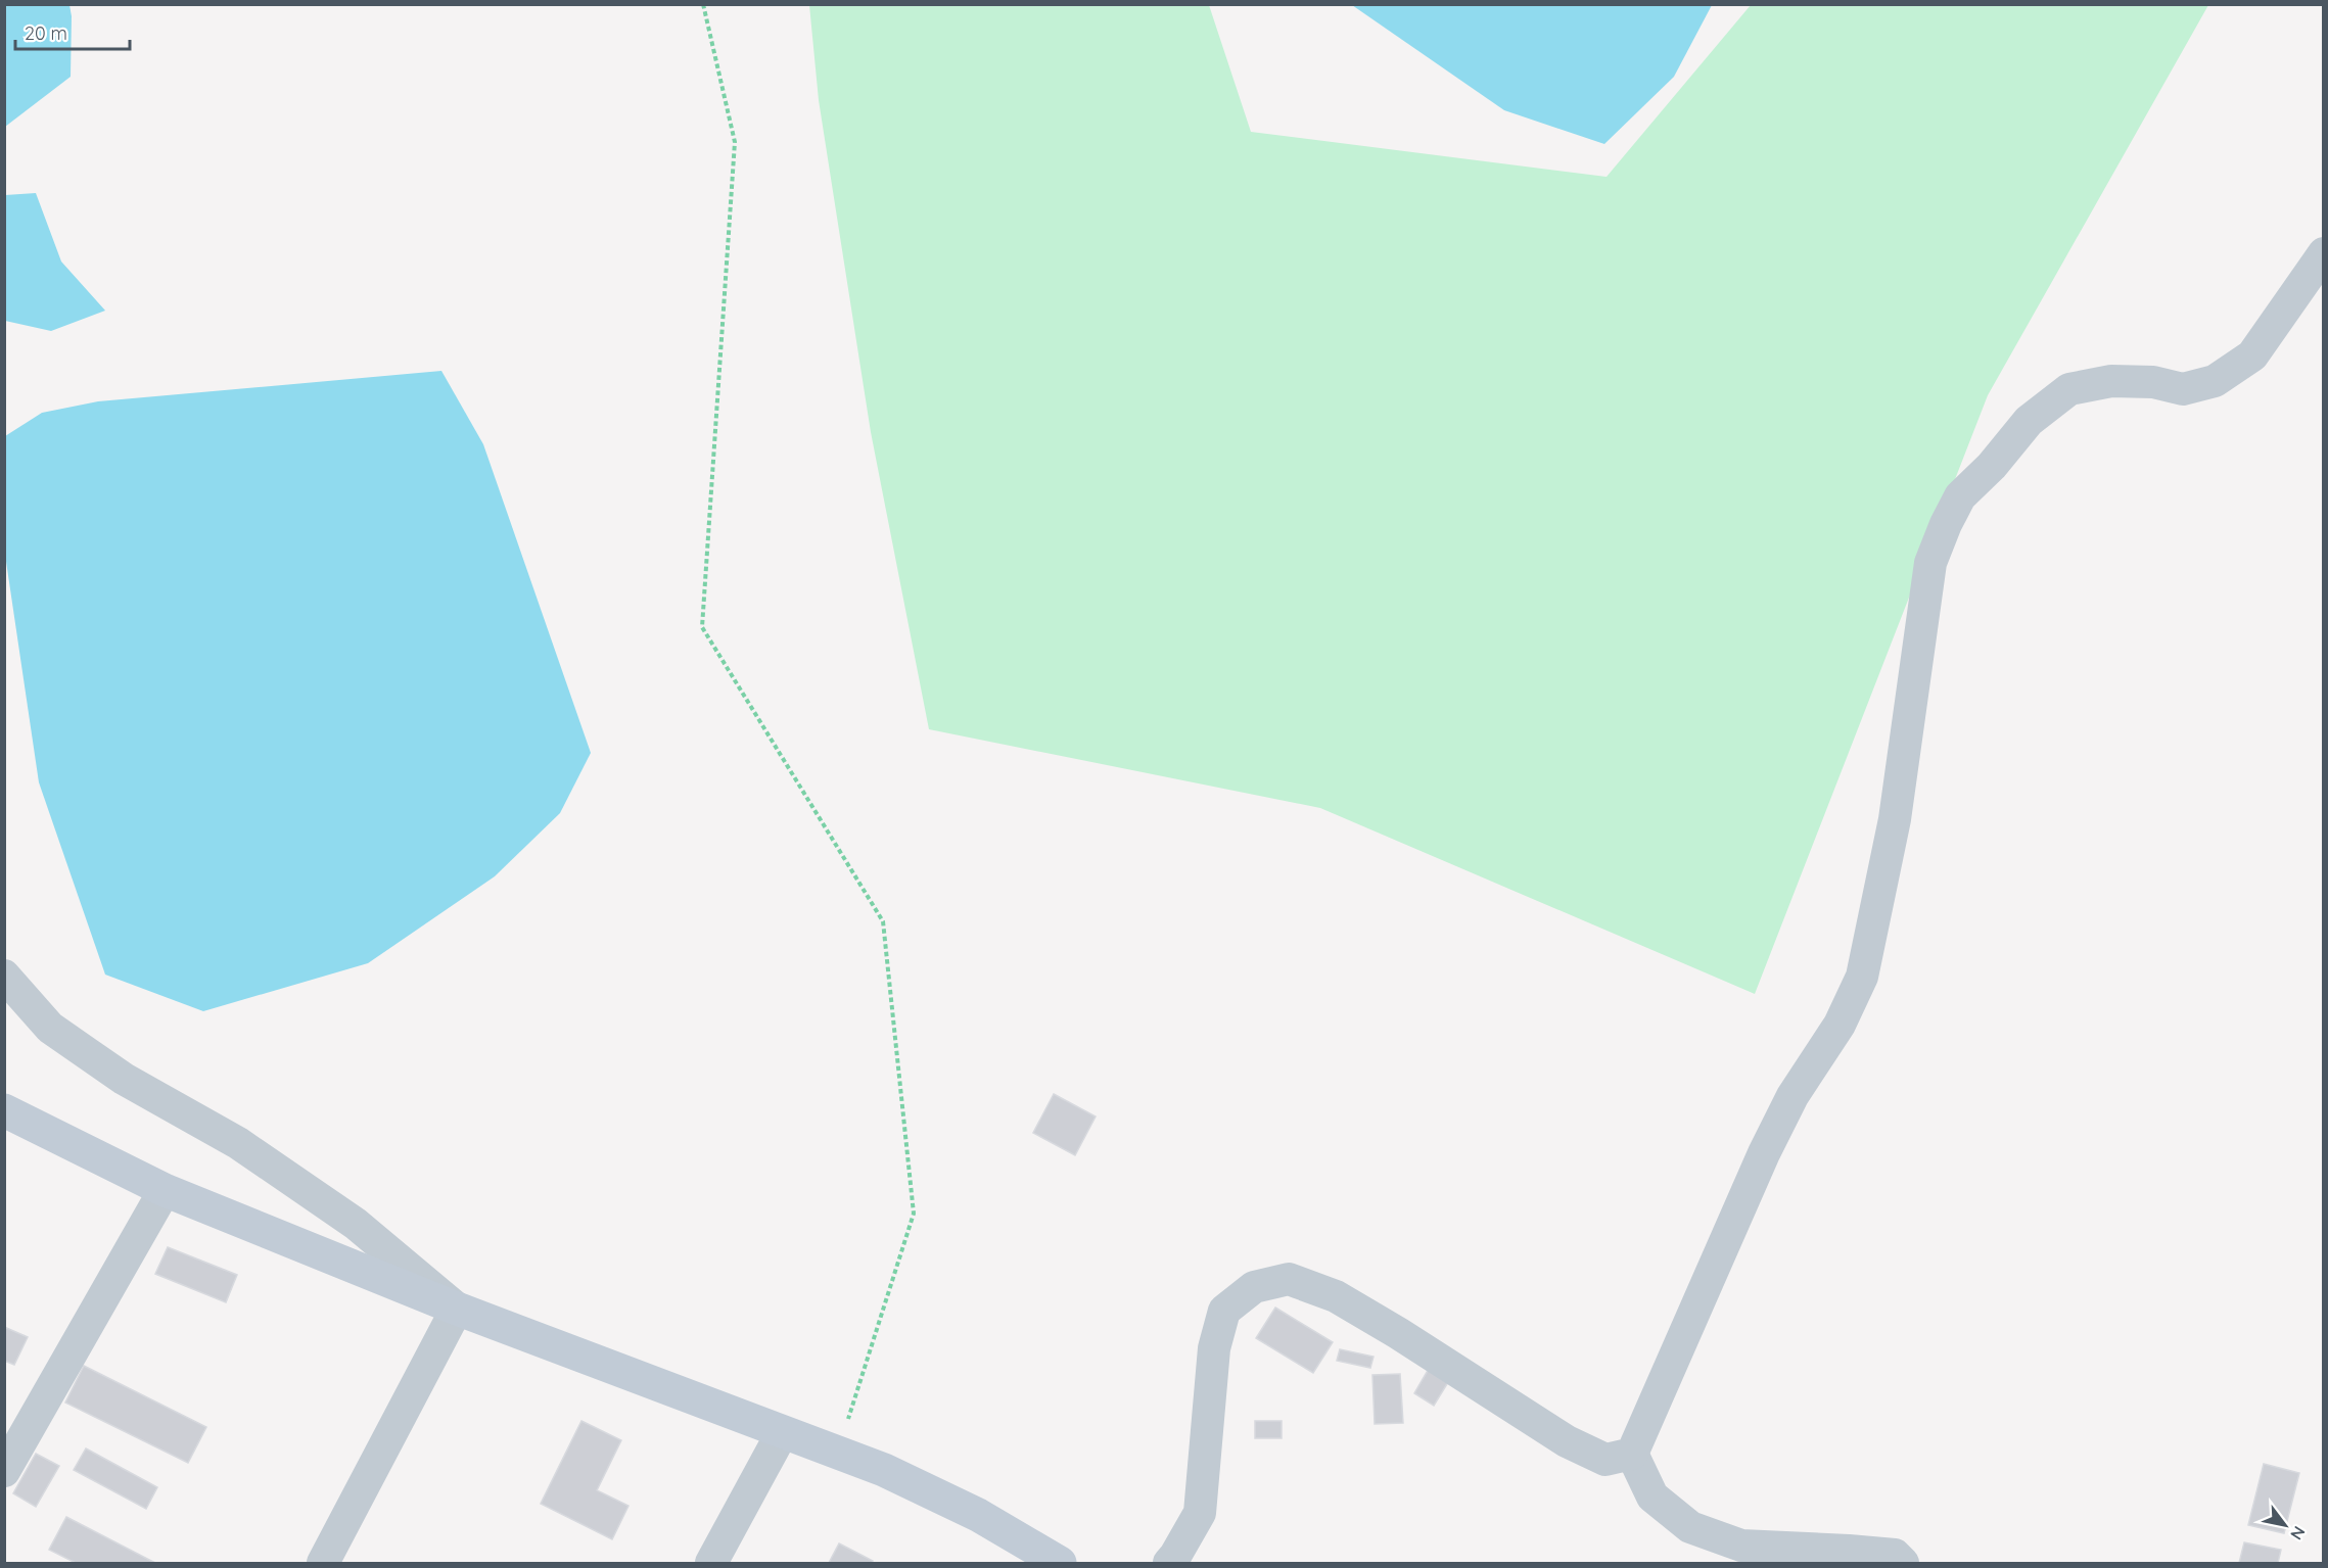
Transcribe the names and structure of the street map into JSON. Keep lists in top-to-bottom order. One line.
{"scale_bar":"20 m","north":"bottom right"}
